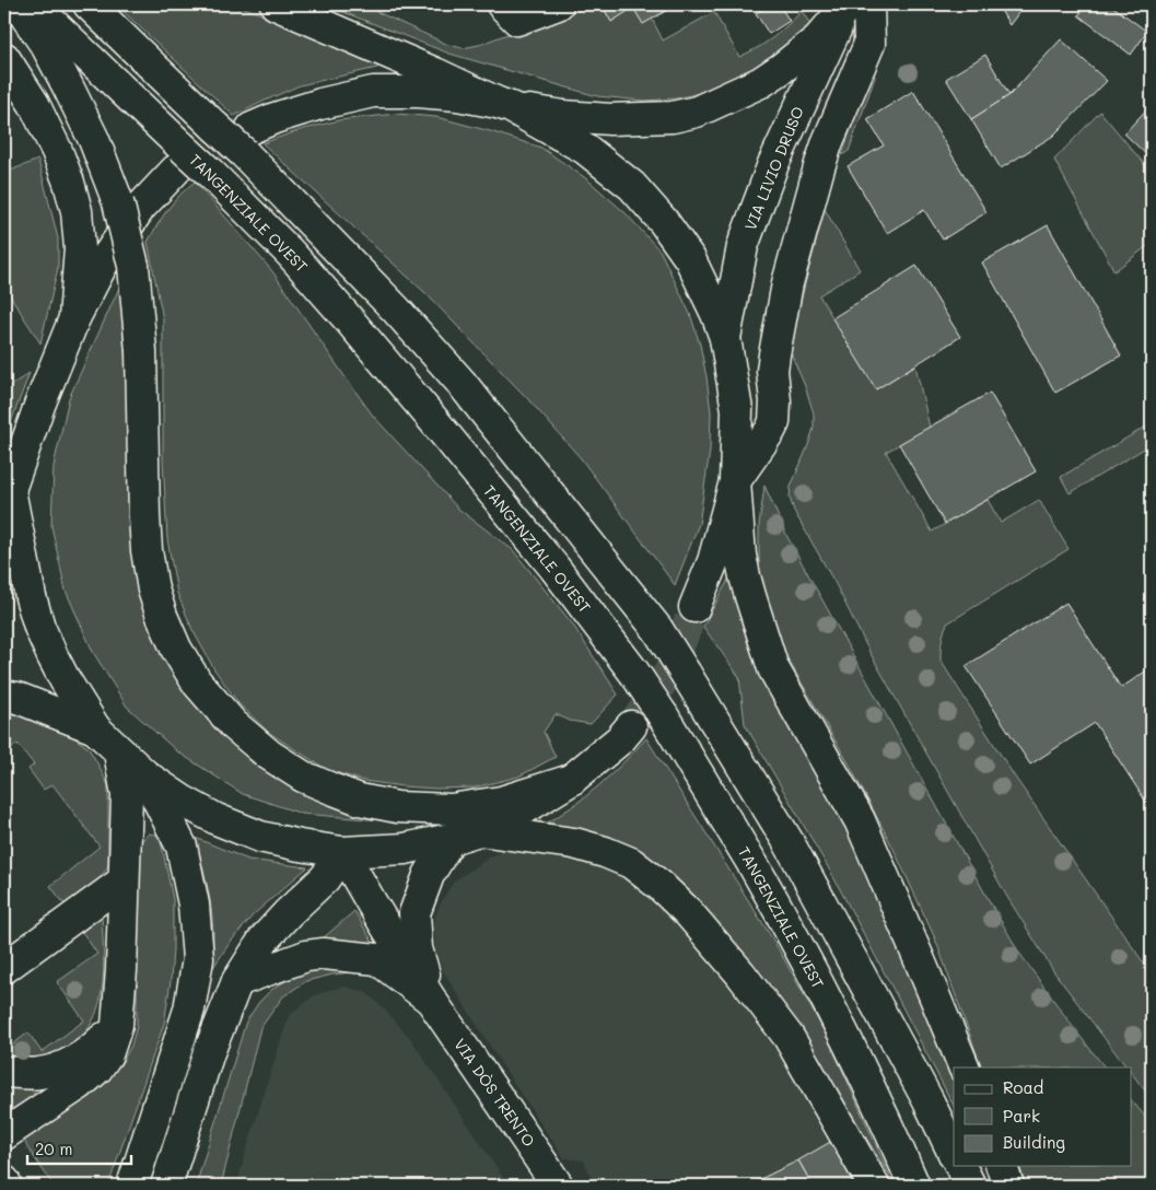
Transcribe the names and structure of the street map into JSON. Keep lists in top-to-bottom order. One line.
{"streets":{"main road":["VIA LIVIO DRUSO","TANGENZIALE OVEST","VIA DÒS TRENTO"]},"legend":["Road","Park","Building"],"scale_bar":"20 m"}
